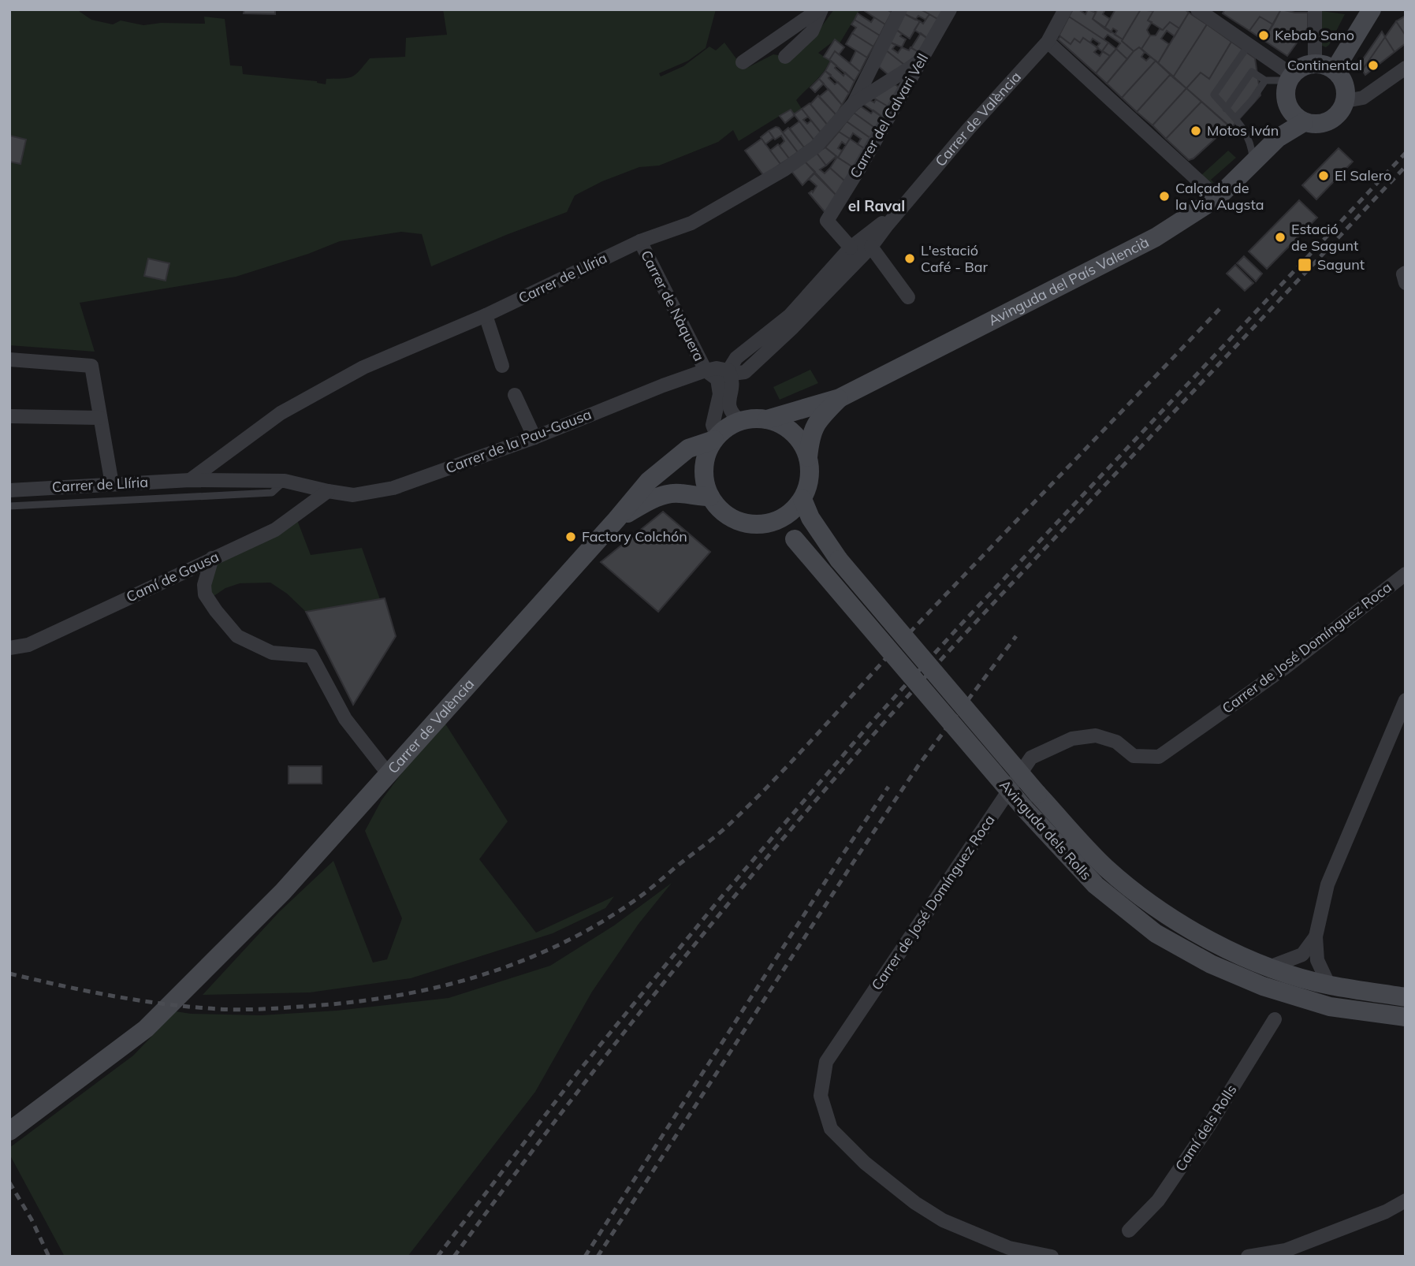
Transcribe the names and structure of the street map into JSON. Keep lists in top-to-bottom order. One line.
{"streets":{"main road":["Carrer de València","Avinguda del País Valencià","Avinguda dels Rolls"],"street":["Carrer del Calvari Vell","Carrer de Llíria","Carrer de Nàquera","Carrer de la Pau-Gausa","Camí de Gausa","Carrer de José Domínguez Roca","Camí dels Rolls"]},"crossings":[["Carrer del Calvari Vell","Carrer de València"],["Carrer del Calvari Vell","Carrer de Llíria"],["Carrer de València","Avinguda del País Valencià"],["Carrer de València","Carrer de Nàquera"],["Carrer de València","Avinguda dels Rolls"],["Carrer de Llíria","Carrer de Nàquera"],["Carrer de Llíria","Carrer de la Pau-Gausa"],["Avinguda del País Valencià","Carrer de Nàquera"],["Avinguda del País Valencià","Avinguda dels Rolls"],["Carrer de Nàquera","Carrer de la Pau-Gausa"],["Carrer de Nàquera","Avinguda dels Rolls"],["Carrer de la Pau-Gausa","Camí de Gausa"]],"districts":["el Raval"],"places":{"other":["Kebab Sano","Continental","Motos Iván","El Salero","Calçada de la Via Augsta","Estació de Sagunt","L'estació Café - Bar","Factory Colchón"],"transit":["Sagunt"]}}
